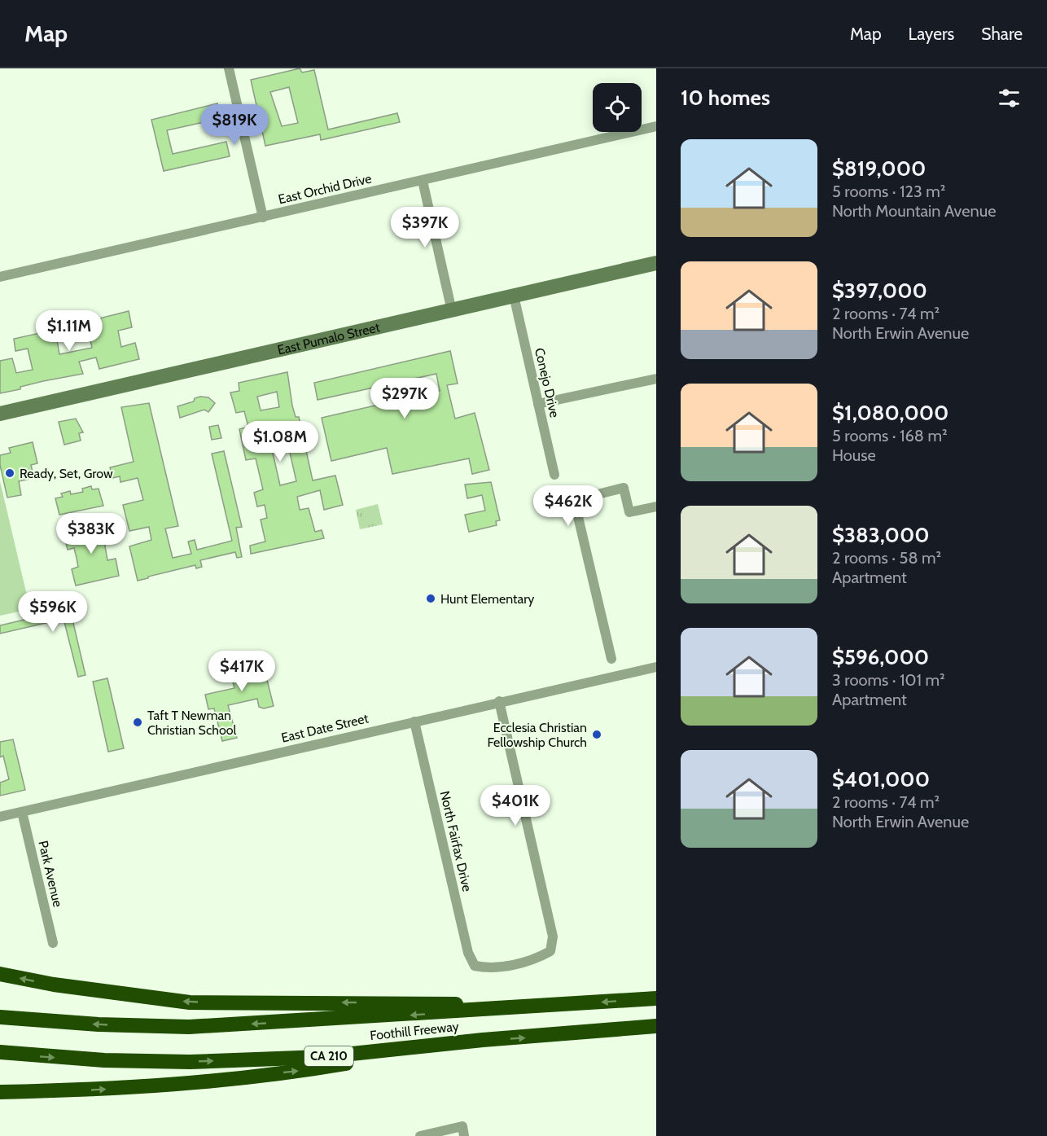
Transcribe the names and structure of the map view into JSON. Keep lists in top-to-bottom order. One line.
{"streets":{"highway":["Foothill Freeway","CA 210"],"street":["East Orchid Drive","East Pumalo Street","Conejo Drive","East Date Street","North Fairfax Drive","Park Avenue"]},"crossings":[["East Pumalo Street","Conejo Drive"],["East Date Street","North Fairfax Drive"],["East Date Street","Park Avenue"]],"places":["Ready, Set, Grow","Hunt Elementary","Taft T Newman Christian School","Ecclesia Christian Fellowship Church"],"page":{"header":"Map","nav":["Map","Layers","Share"],"heading":"10 homes","price":["$819K","$397K","$1.11M","$297K","$1.08M","$462K","$383K","$596K","$417K","$401K"],"list":[{"name":"$819,000","note":"5 rooms · 123 m² · North Mountain Avenue"},{"name":"$397,000","note":"2 rooms · 74 m² · North Erwin Avenue"},{"name":"$1,080,000","note":"5 rooms · 168 m² · House"},{"name":"$383,000","note":"2 rooms · 58 m² · Apartment"},{"name":"$596,000","note":"3 rooms · 101 m² · Apartment"},{"name":"$401,000","note":"2 rooms · 74 m² · North Erwin Avenue"}]}}
